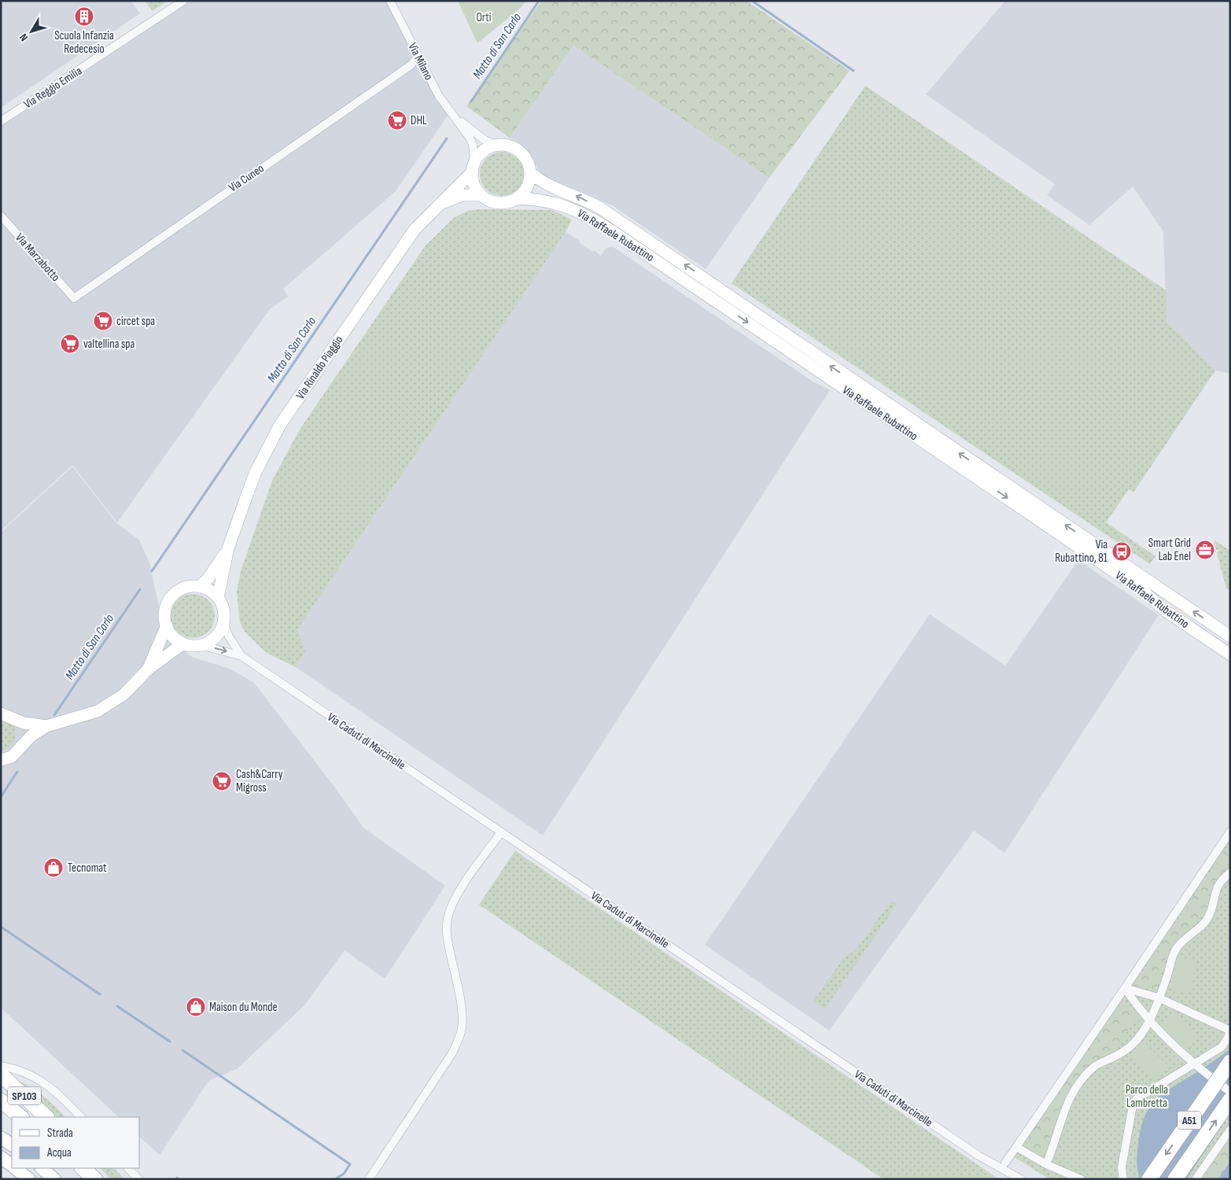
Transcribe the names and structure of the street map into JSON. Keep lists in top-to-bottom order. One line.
{"streets":{"highway":["SP103","A51"],"street":["Via Milano","Via Reggio Emilia","Via Cuneo","Via Raffaele Rubattino","Via Marzabotto","Via Rinaldo Piaggio","Via Caduti di Marcinelle"]},"crossings":[["Via Milano","Via Cuneo"],["Via Milano","Via Raffaele Rubattino"],["Via Milano","Via Rinaldo Piaggio"],["Via Cuneo","Via Marzabotto"],["Via Raffaele Rubattino","Via Rinaldo Piaggio"],["Via Rinaldo Piaggio","Via Caduti di Marcinelle"]],"water":["Matto di San Carlo"],"parks":["Orti","Parco della Lambretta"],"places":{"building":["Scuola Infanzia Redecesio"],"supermarket":["DHL","circet spa","valtellina spa","Cash&Carry Migross"],"office":["Smart Grid Lab Enel"],"bus stop":["Via Rubattino, 81"],"shop":["Tecnomat","Maison du Monde"]},"legend":["Strada","Acqua"],"north":"bottom left"}
